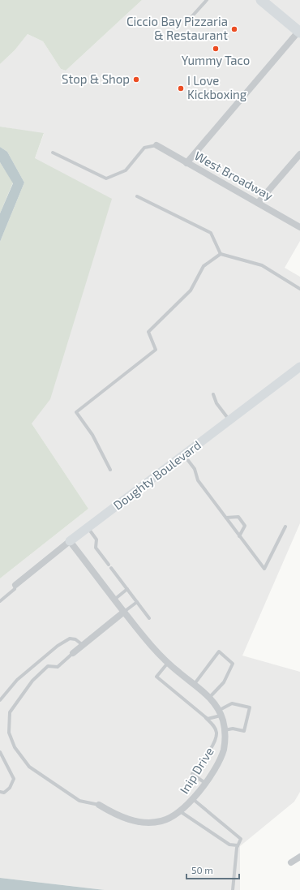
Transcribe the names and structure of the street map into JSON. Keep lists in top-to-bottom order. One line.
{"streets":{"main road":["Doughty Boulevard"],"street":["West Broadway","Inip Drive"]},"crossings":[["Doughty Boulevard","Inip Drive"]],"places":["Ciccio Bay Pizzaria & Restaurant","Yummy Taco","Stop & Shop","I Love Kickboxing"],"scale_bar":"50 m"}
